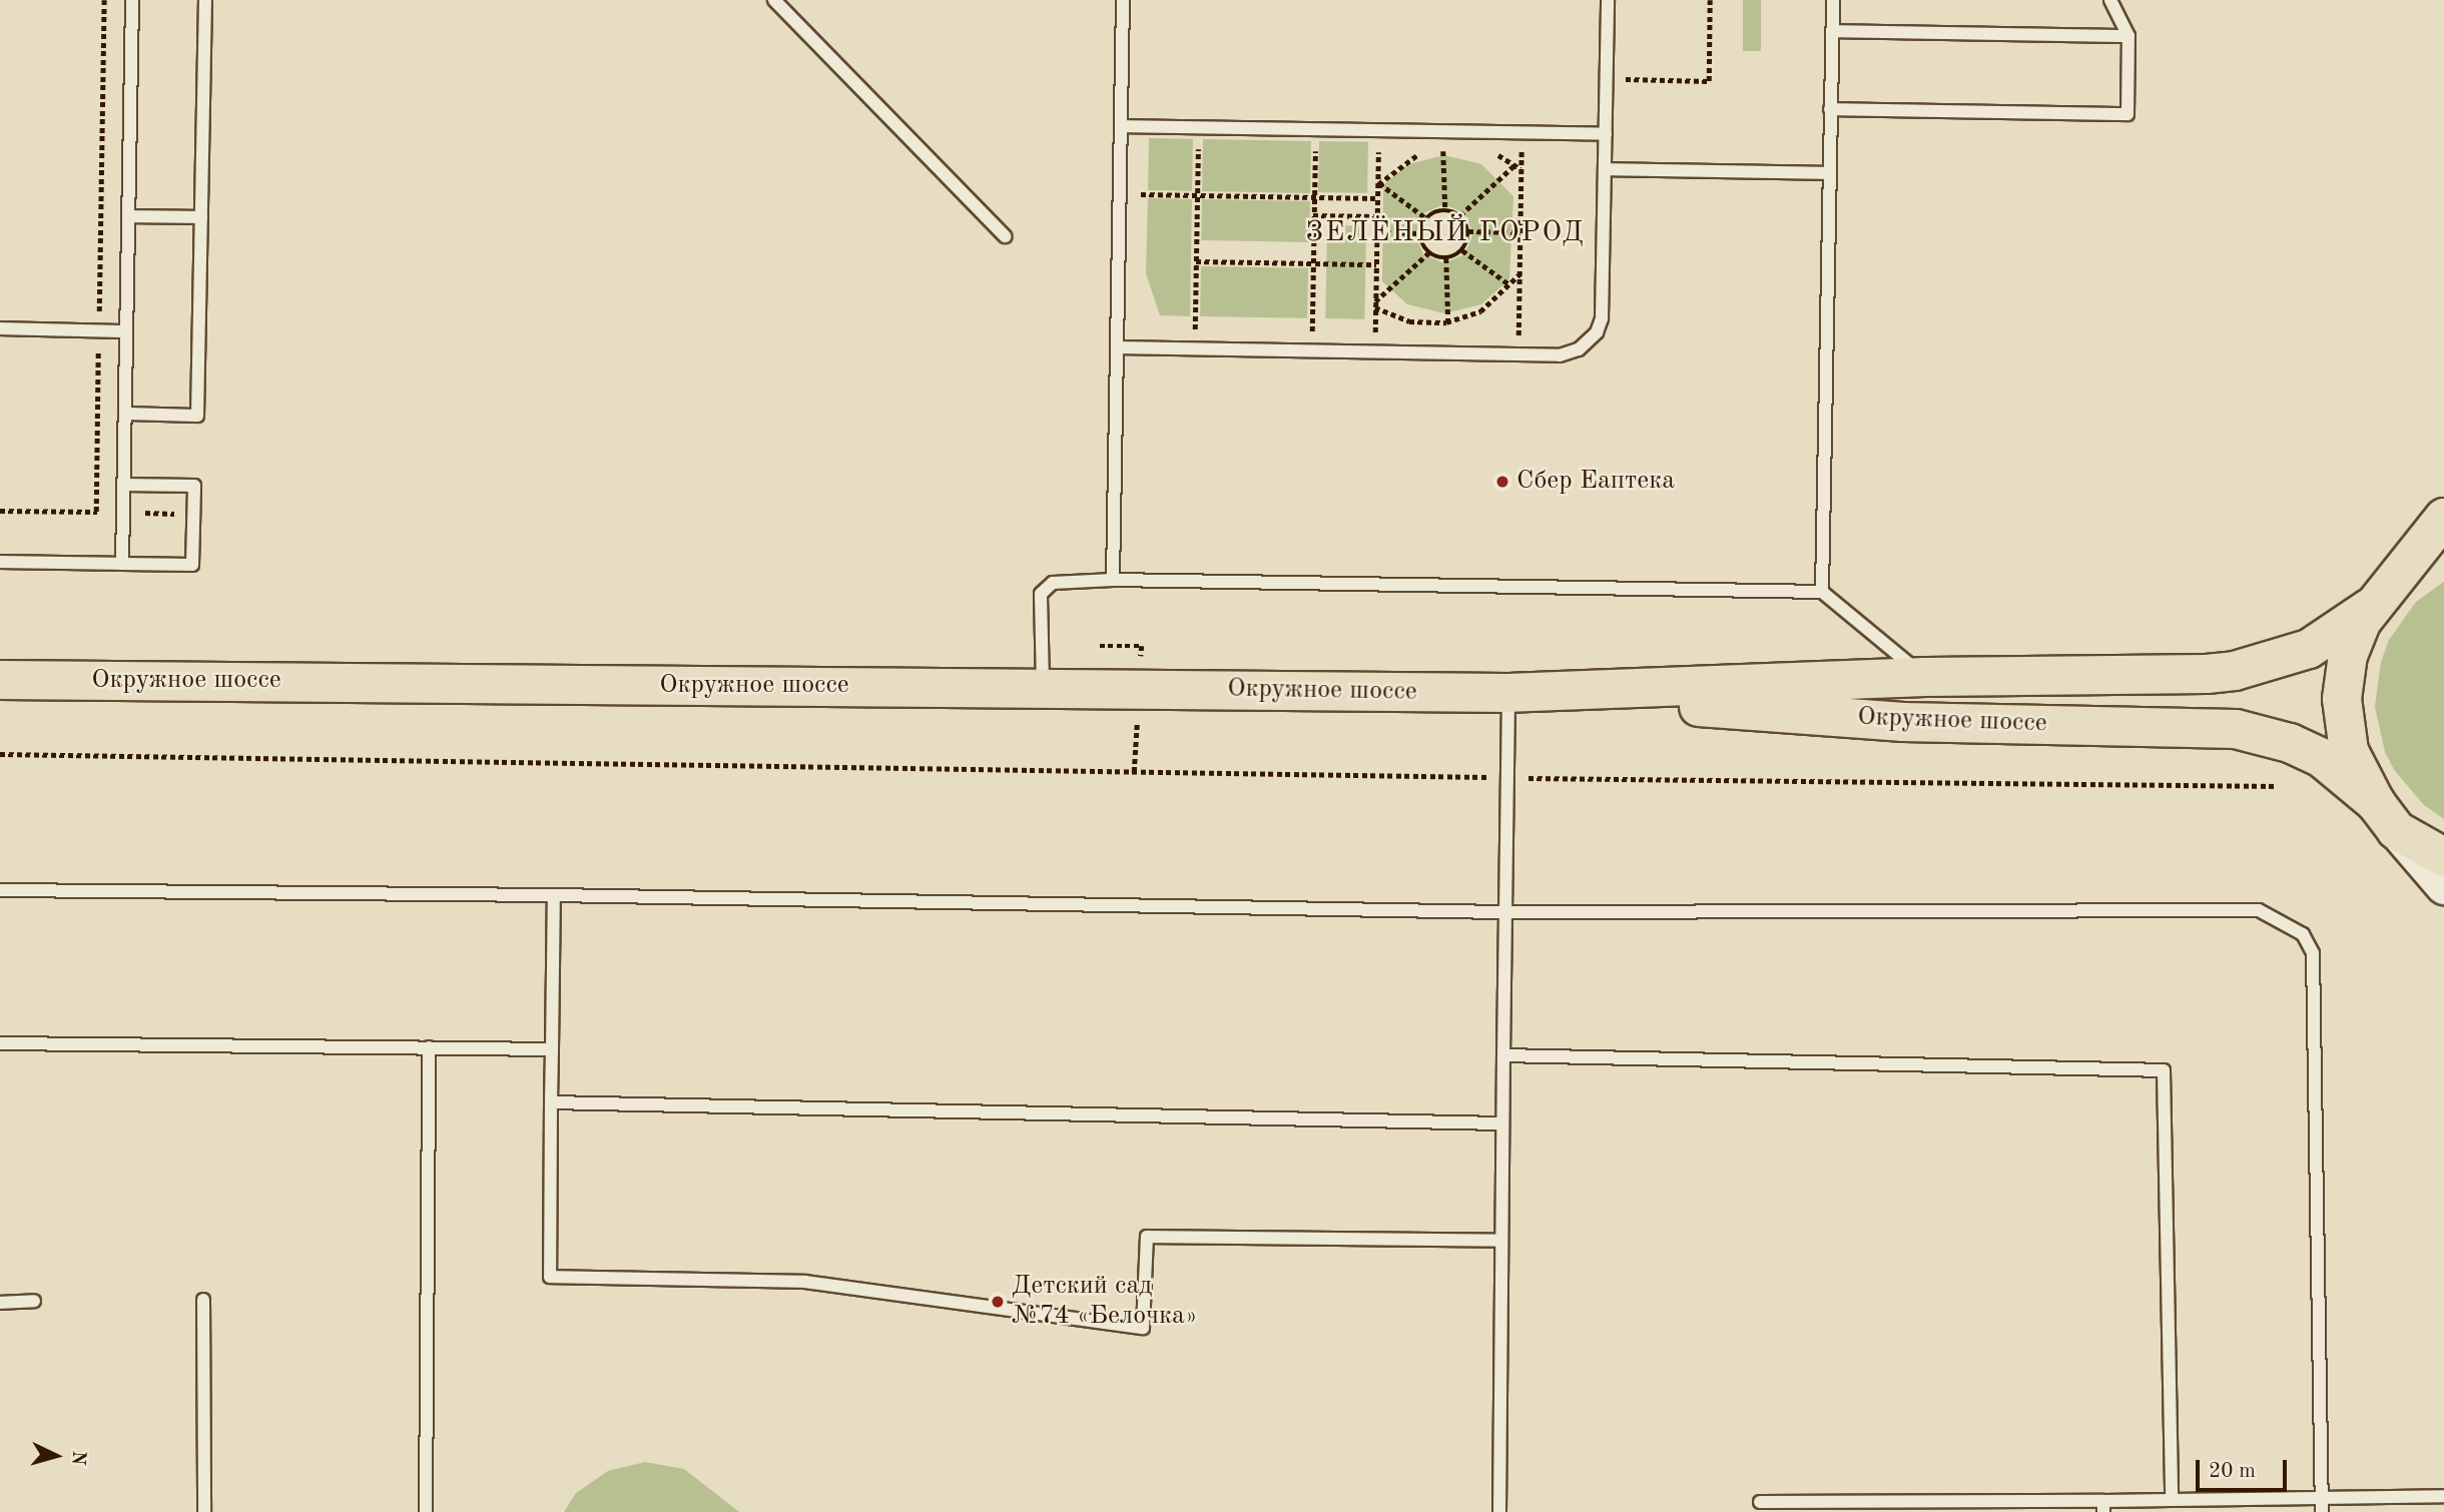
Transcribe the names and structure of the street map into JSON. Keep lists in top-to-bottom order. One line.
{"streets":{"main road":["Окружное шоссе"]},"districts":["ЗЕЛЁНЫЙ ГОРОД"],"places":["Сбер Еаптека","Детский сад №74 «Белочка»"],"scale_bar":"20 m","north":"right"}
